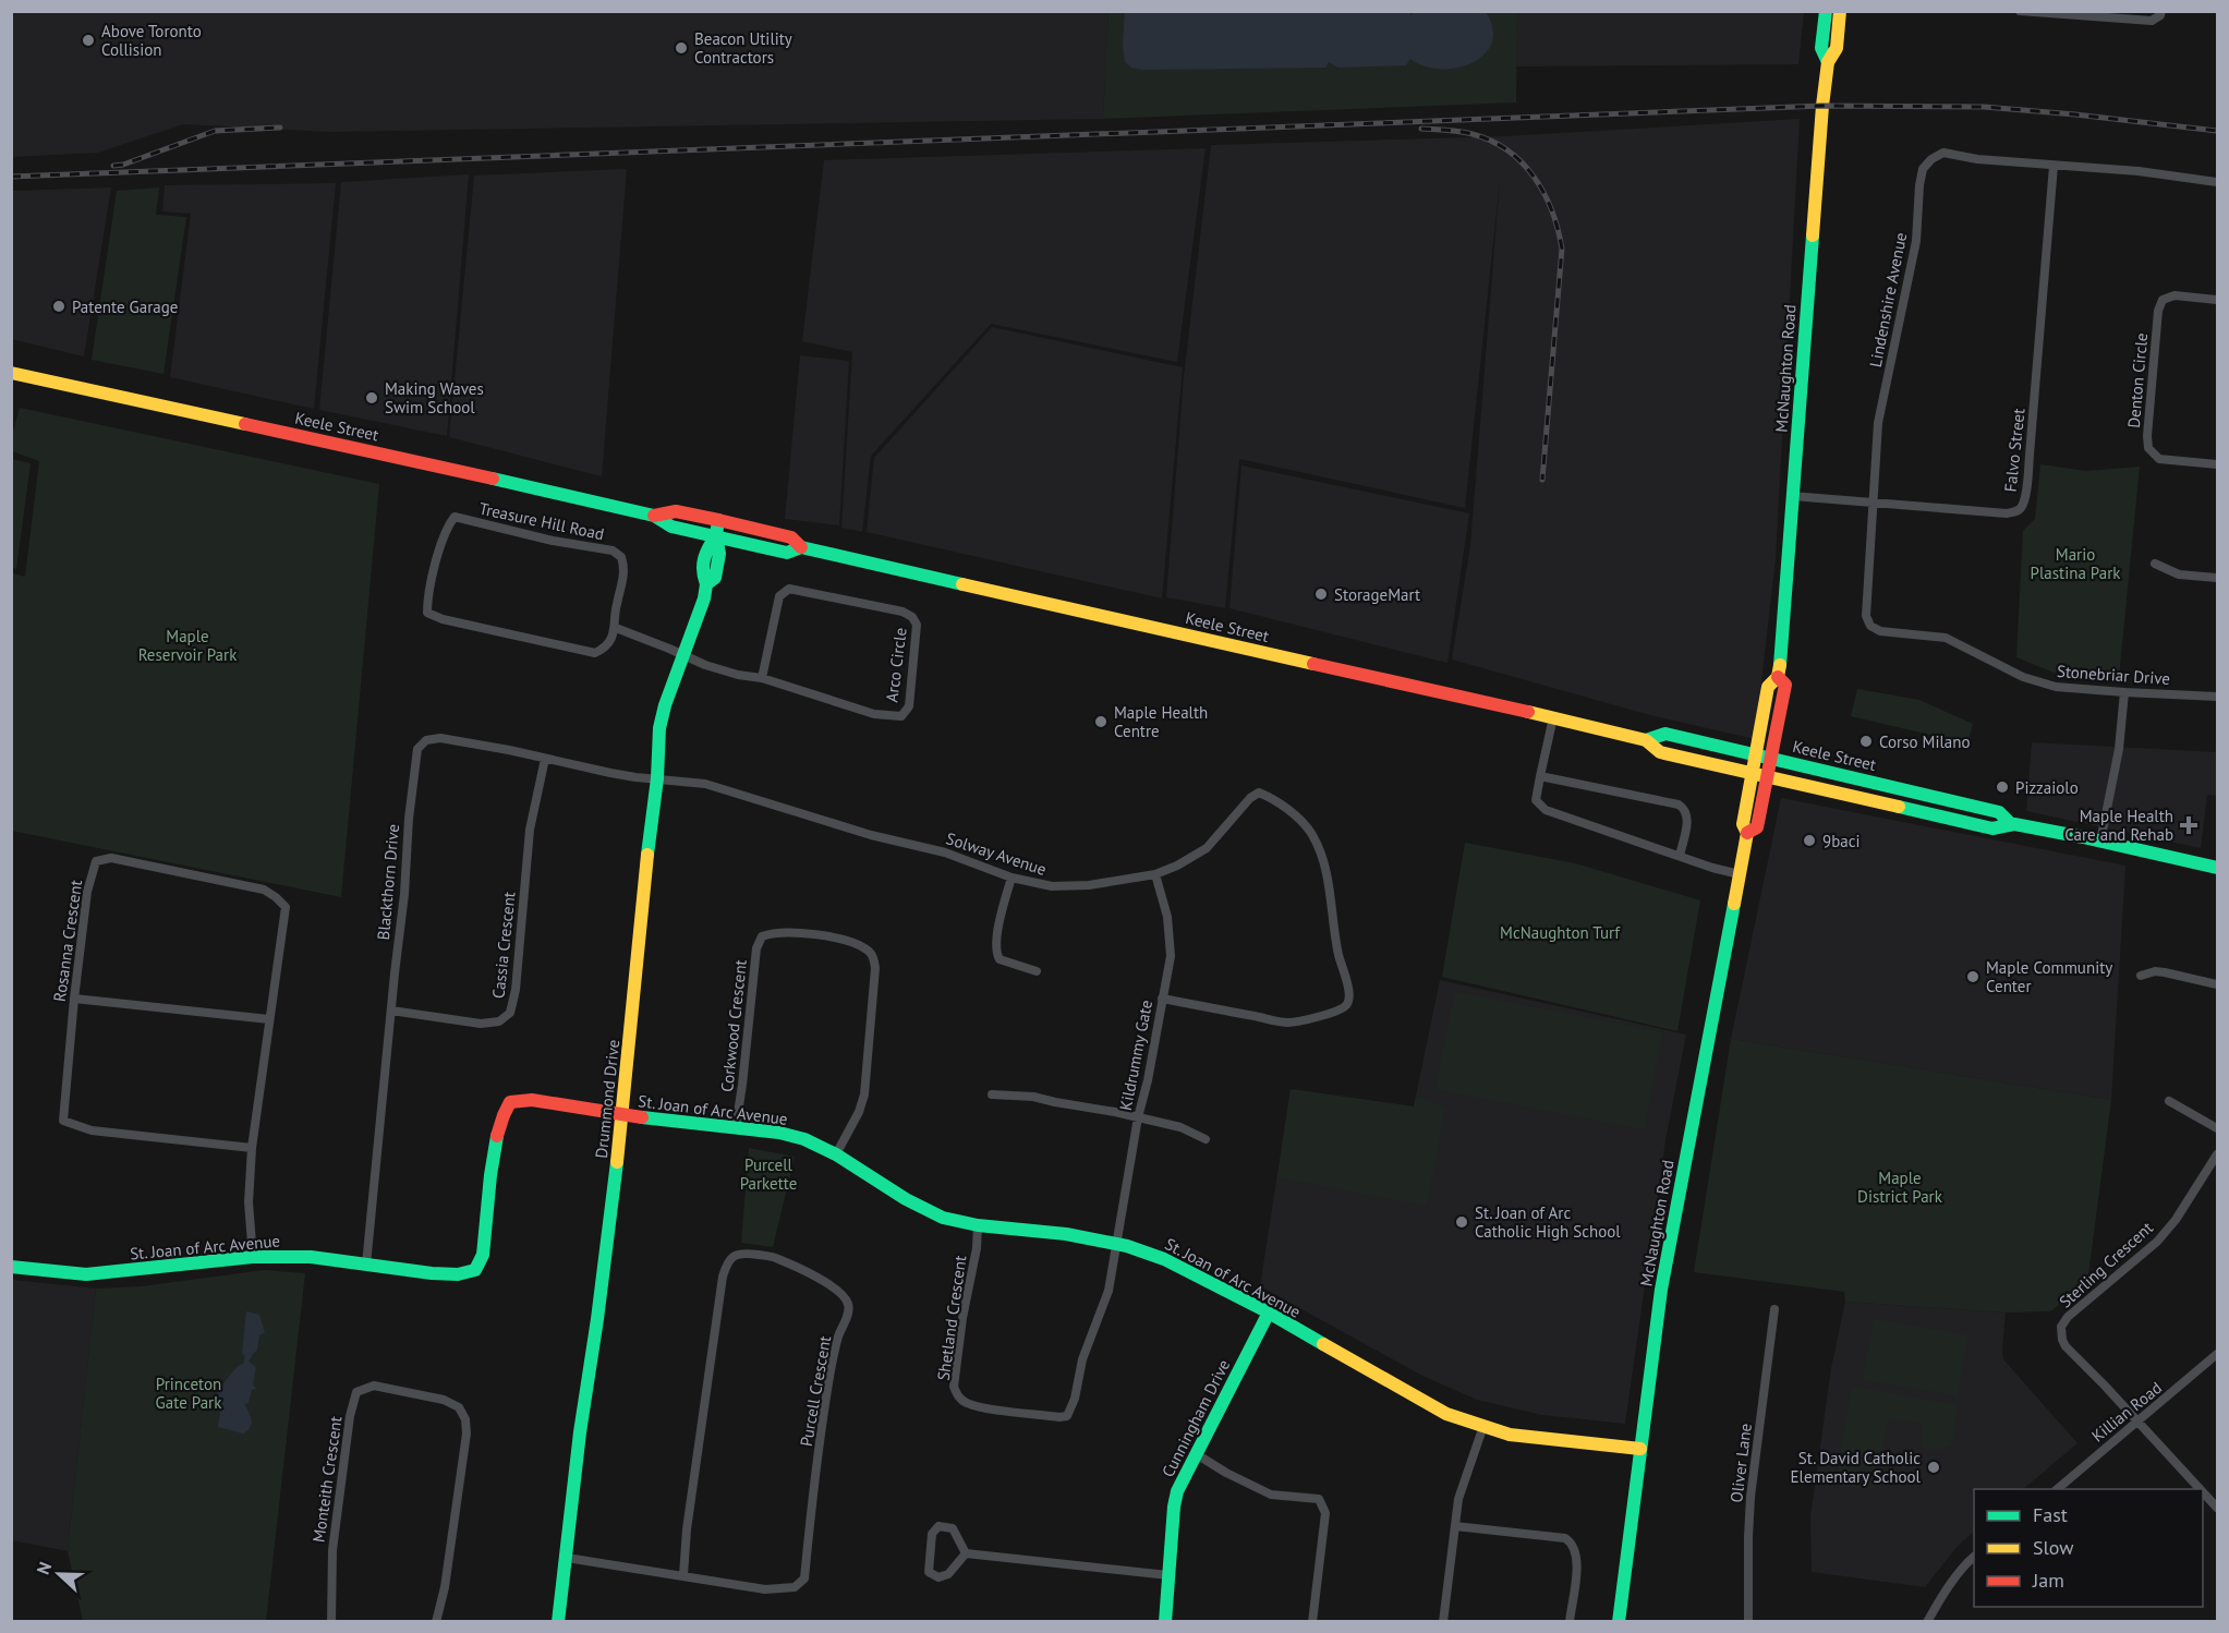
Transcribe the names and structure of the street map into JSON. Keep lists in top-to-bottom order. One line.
{"streets":{"street":["Lindenshire Avenue","McNaughton Road","Denton Circle","Keele Street","Falvo Street","Treasure Hill Road","Arco Circle","Stonebriar Drive","Solway Avenue","Blackthorn Drive","Rosanna Crescent","Cassia Crescent","Corkwood Crescent","Kildrummy Gate","Drummond Drive","St. Joan of Arc Avenue","Sterling Crescent","Shetland Crescent","Purcell Crescent","Killian Road","Cunningham Drive","Oliver Lane","Monteith Crescent"]},"crossings":[["Lindenshire Avenue","Falvo Street"],["Lindenshire Avenue","Stonebriar Drive"],["McNaughton Road","Keele Street"],["McNaughton Road","Falvo Street"],["McNaughton Road","St. Joan of Arc Avenue"],["Keele Street","Drummond Drive"],["Falvo Street","Stonebriar Drive"],["Arco Circle","Drummond Drive"],["Solway Avenue","Blackthorn Drive"],["Solway Avenue","Kildrummy Gate"],["Solway Avenue","Drummond Drive"],["Blackthorn Drive","Cassia Crescent"],["Blackthorn Drive","Drummond Drive"],["Blackthorn Drive","St. Joan of Arc Avenue"],["Rosanna Crescent","St. Joan of Arc Avenue"],["Corkwood Crescent","St. Joan of Arc Avenue"],["Kildrummy Gate","St. Joan of Arc Avenue"],["Kildrummy Gate","Shetland Crescent"],["Drummond Drive","St. Joan of Arc Avenue"],["Drummond Drive","Purcell Crescent"],["St. Joan of Arc Avenue","Shetland Crescent"],["St. Joan of Arc Avenue","Cunningham Drive"],["Sterling Crescent","Killian Road"]],"parks":["Mario Plastina Park","Maple Reservoir Park","McNaughton Turf","Purcell Parkette","Maple District Park","Princeton Gate Park"],"places":{"other":["Above Toronto Collision","Beacon Utility Contractors","Patente Garage","Making Waves Swim School","StorageMart","Maple Health Centre","Corso Milano","Pizzaiolo","9baci","Maple Community Center","St. Joan of Arc Catholic High School","St. David Catholic Elementary School"],"health":["Maple Health Care and Rehab"]},"legend":["Fast","Slow","Jam"],"north":"left"}
